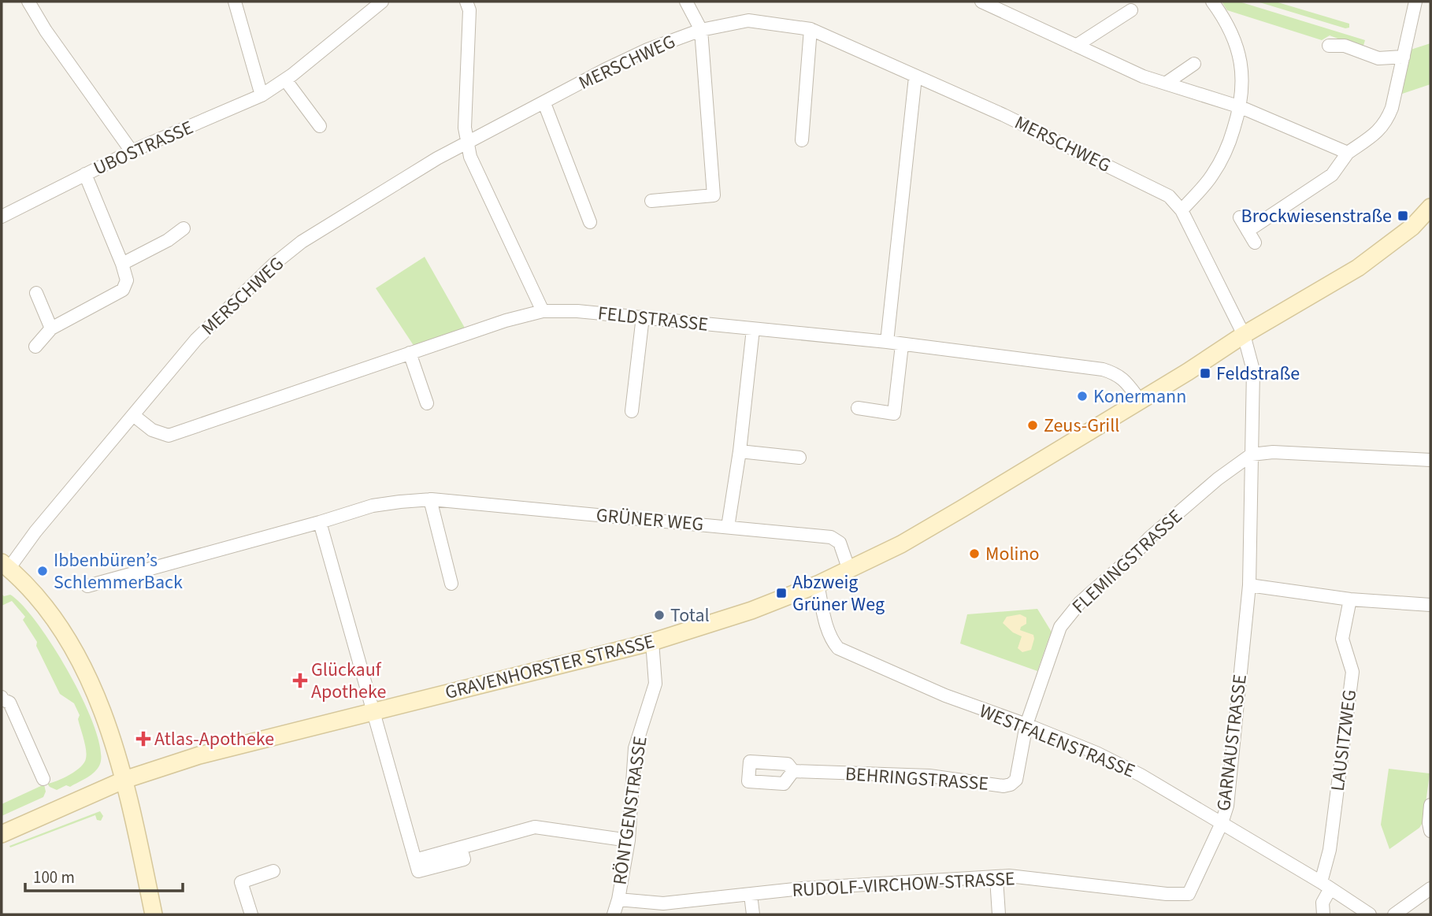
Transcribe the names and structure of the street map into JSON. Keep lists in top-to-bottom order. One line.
{"streets":{"main road":["GRAVENHORSTER STRASSE"],"street":["MERSCHWEG","UBOSTRASSE","FELDSTRASSE","GRÜNER WEG","FLEMINGSTRASSE","LAUSITZWEG","WESTFALENSTRASSE","GARNAUSTRASSE","BEHRINGSTRASSE","RÖNTGENSTRASSE","RUDOLF-VIRCHOW-STRASSE"]},"crossings":[["MERSCHWEG","FELDSTRASSE"],["MERSCHWEG","GRAVENHORSTER STRASSE"],["MERSCHWEG","GARNAUSTRASSE"],["FELDSTRASSE","GRAVENHORSTER STRASSE"],["GRÜNER WEG","GRAVENHORSTER STRASSE"],["FLEMINGSTRASSE","WESTFALENSTRASSE"],["FLEMINGSTRASSE","GARNAUSTRASSE"],["FLEMINGSTRASSE","BEHRINGSTRASSE"],["GRAVENHORSTER STRASSE","WESTFALENSTRASSE"],["GRAVENHORSTER STRASSE","GARNAUSTRASSE"],["GRAVENHORSTER STRASSE","RÖNTGENSTRASSE"],["LAUSITZWEG","WESTFALENSTRASSE"],["WESTFALENSTRASSE","GARNAUSTRASSE"],["WESTFALENSTRASSE","BEHRINGSTRASSE"],["GARNAUSTRASSE","RUDOLF-VIRCHOW-STRASSE"],["RÖNTGENSTRASSE","RUDOLF-VIRCHOW-STRASSE"]],"places":{"transit":["Brockwiesenstraße","Feldstraße","Abzweig Grüner Weg"],"other":["Konermann","Zeus-Grill","Molino","Ibbenbüren’s SchlemmerBack","Total"],"health":["Glückauf Apotheke","Atlas-Apotheke"]},"scale_bar":"100 m"}
